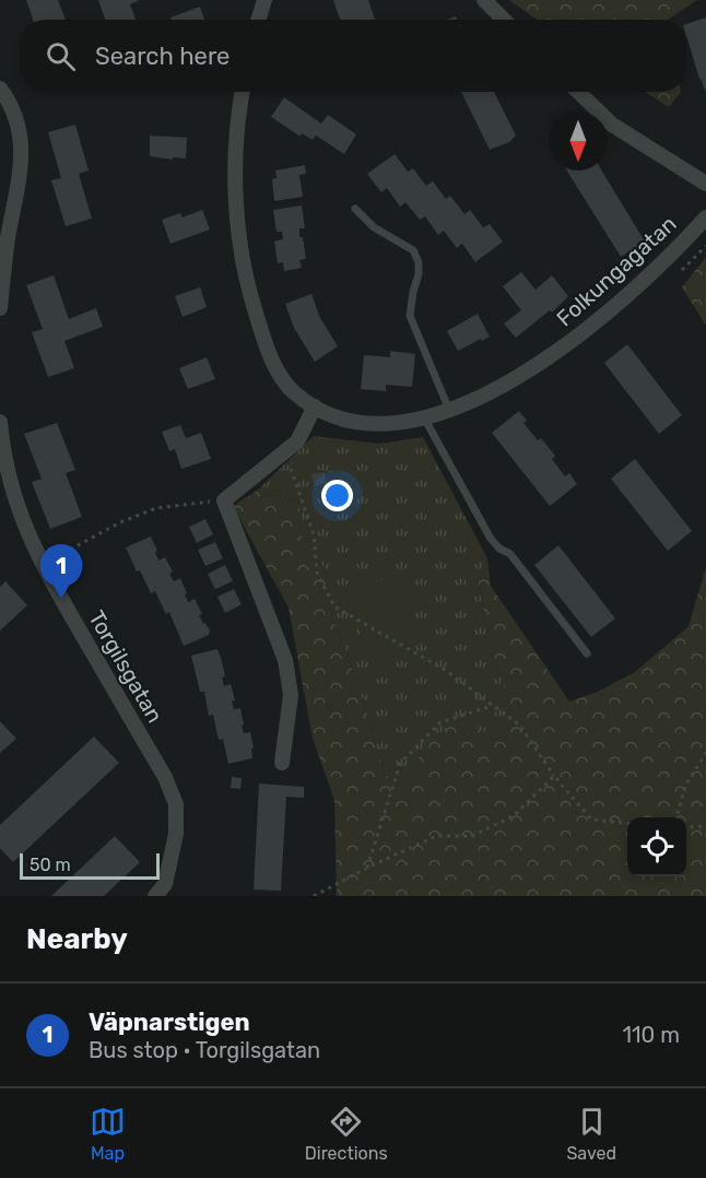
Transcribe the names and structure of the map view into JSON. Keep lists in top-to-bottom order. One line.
{"streets":{"street":["Folkungagatan","Torgilsgatan"]},"scale_bar":"50 m","north":"bottom","page":{"search":"Search here","pins":"1","scale":"50 m","heading":"Nearby","list":[{"mark":"1","name":"Väpnarstigen","note":"Bus stop · Torgilsgatan","value":"110 m"}],"nav":["Map","Directions","Saved"]}}
